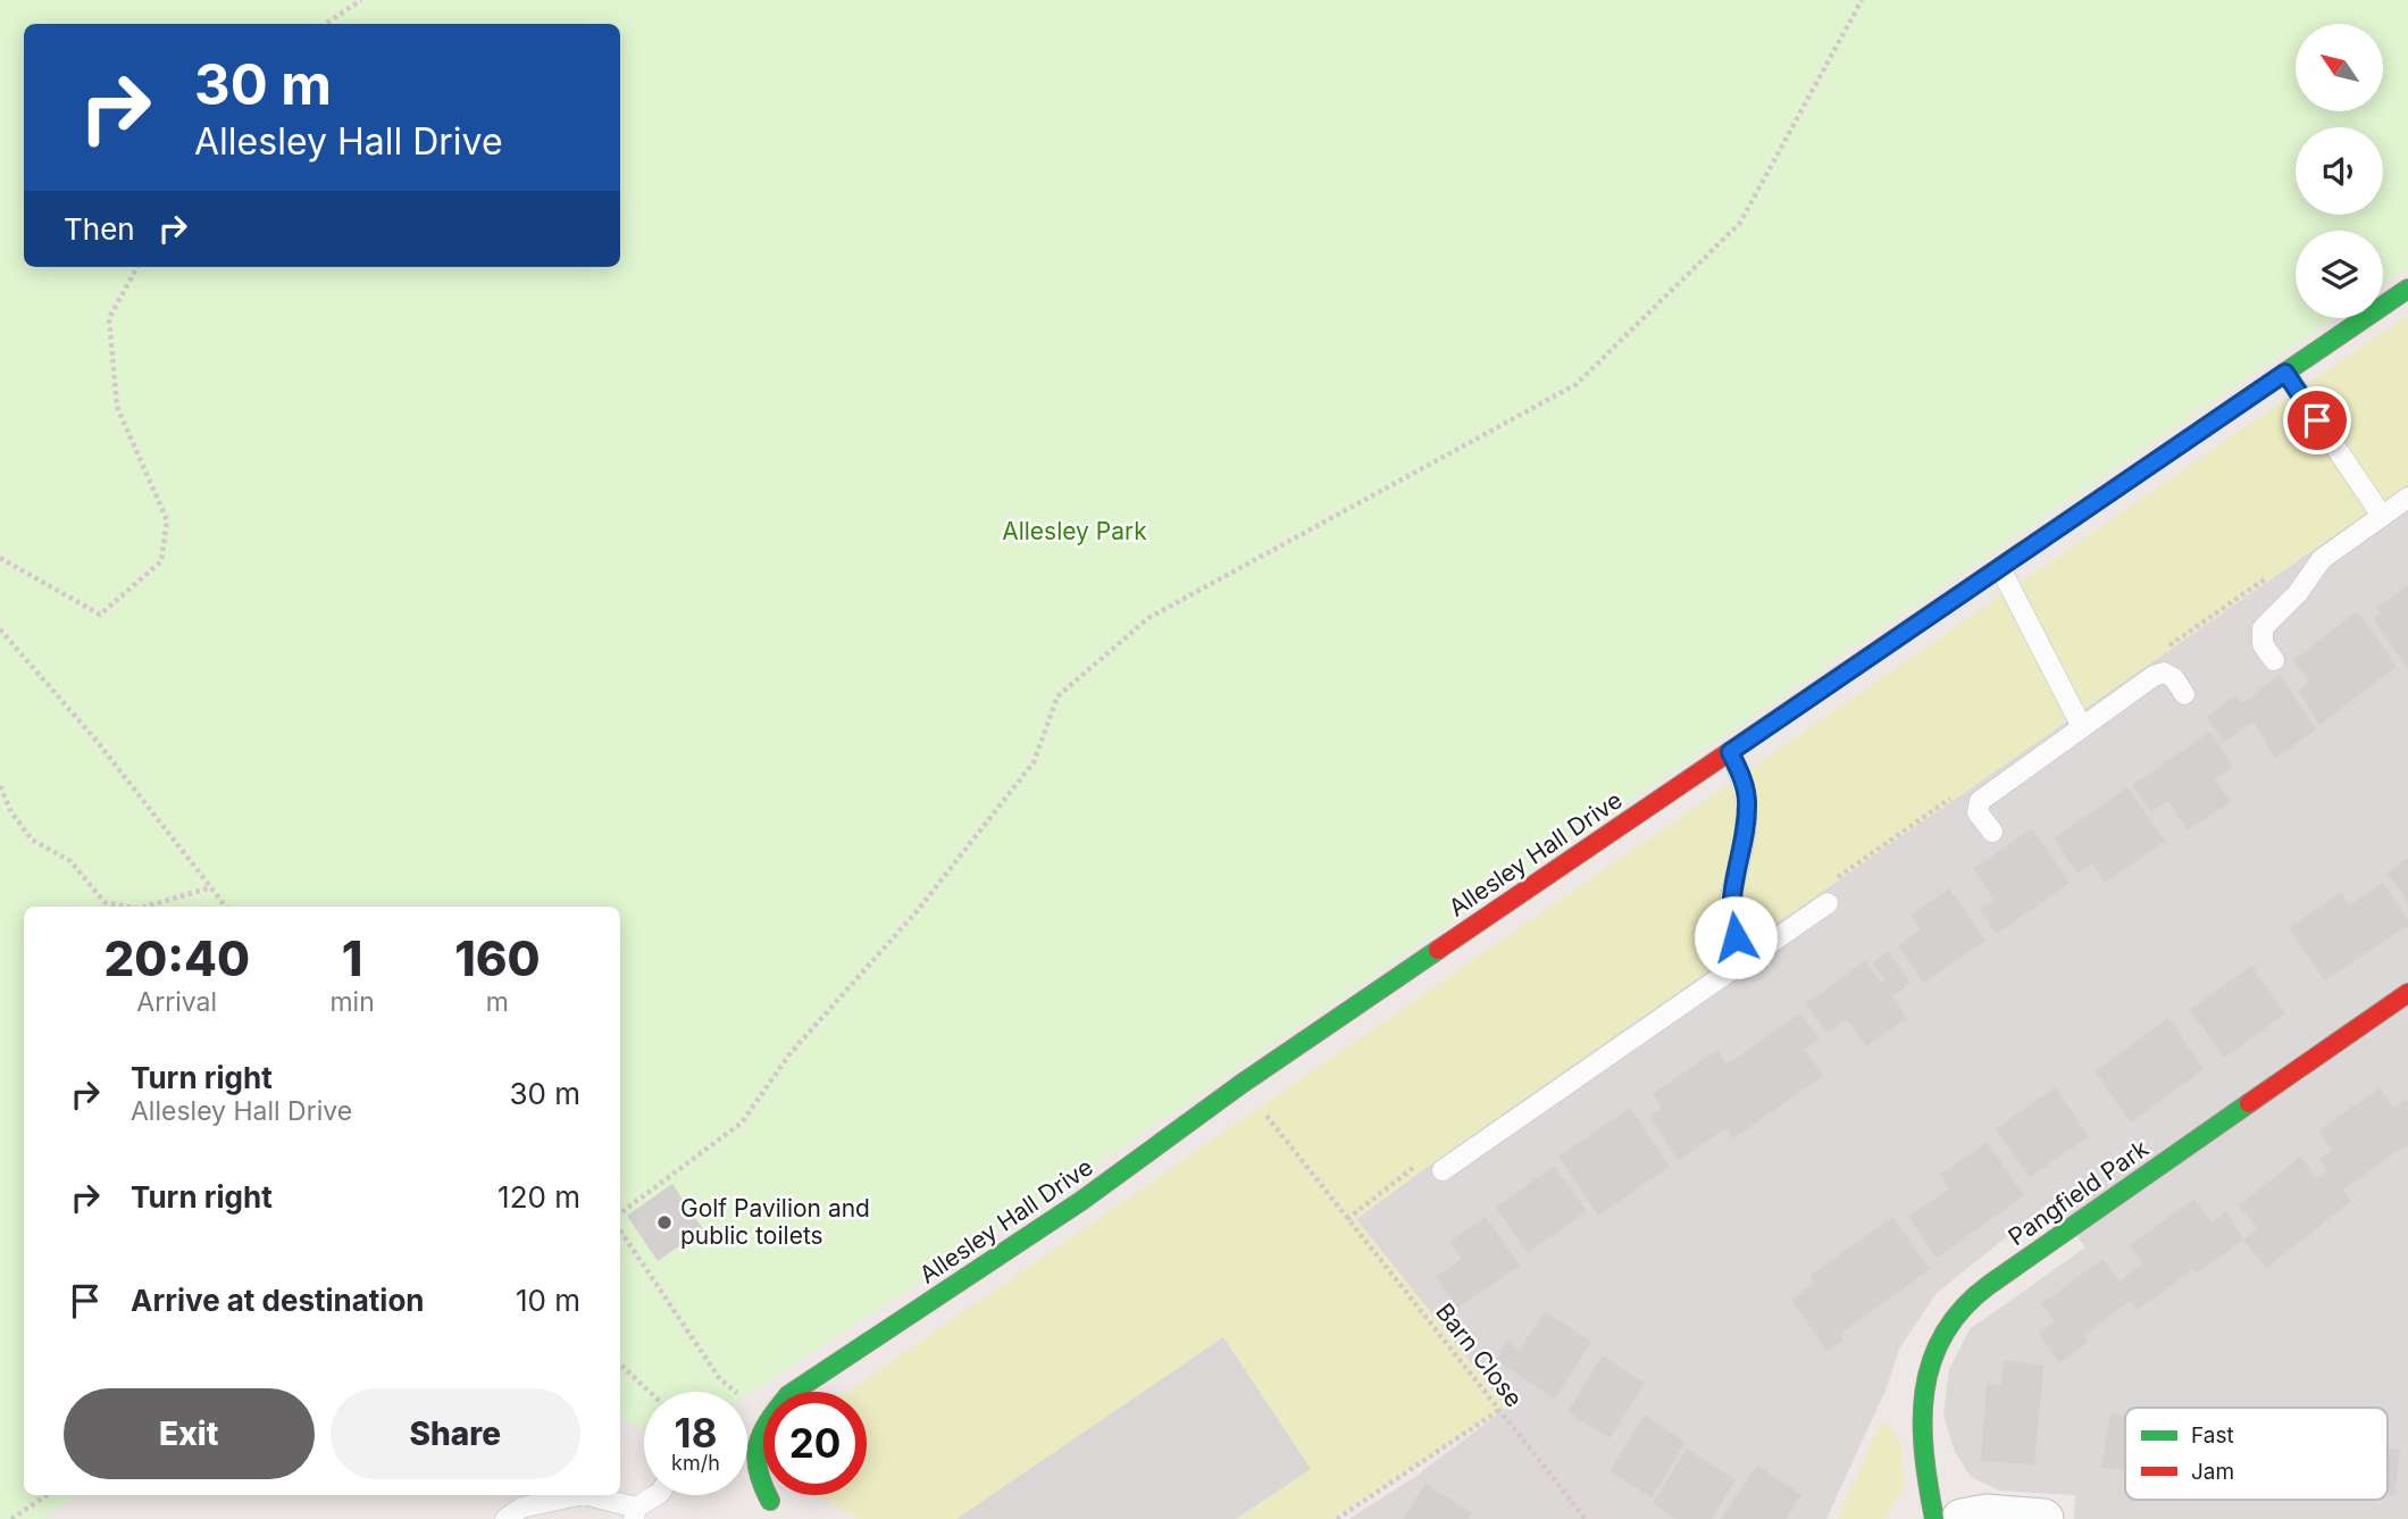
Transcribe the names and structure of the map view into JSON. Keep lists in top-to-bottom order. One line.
{"streets":{"street":["Allesley Hall Drive","Pangfield Park"],"path":["Barn Close"]},"parks":["Allesley Park"],"places":["Golf Pavilion and public toilets"],"legend":["Fast","Jam"],"north":"top left","page":{"turn":["30 m","Allesley Hall Drive"],"then":"Then","eta":["20:40","Arrival","1","min","160","m"],"list":[{"name":"Turn right","note":"Allesley Hall Drive","value":"30 m"},{"name":"Turn right","value":"120 m"},{"name":"Arrive at destination","value":"10 m"}],"buttons":["Exit","Share"],"speed":"18 km/h","limit":"20"}}
